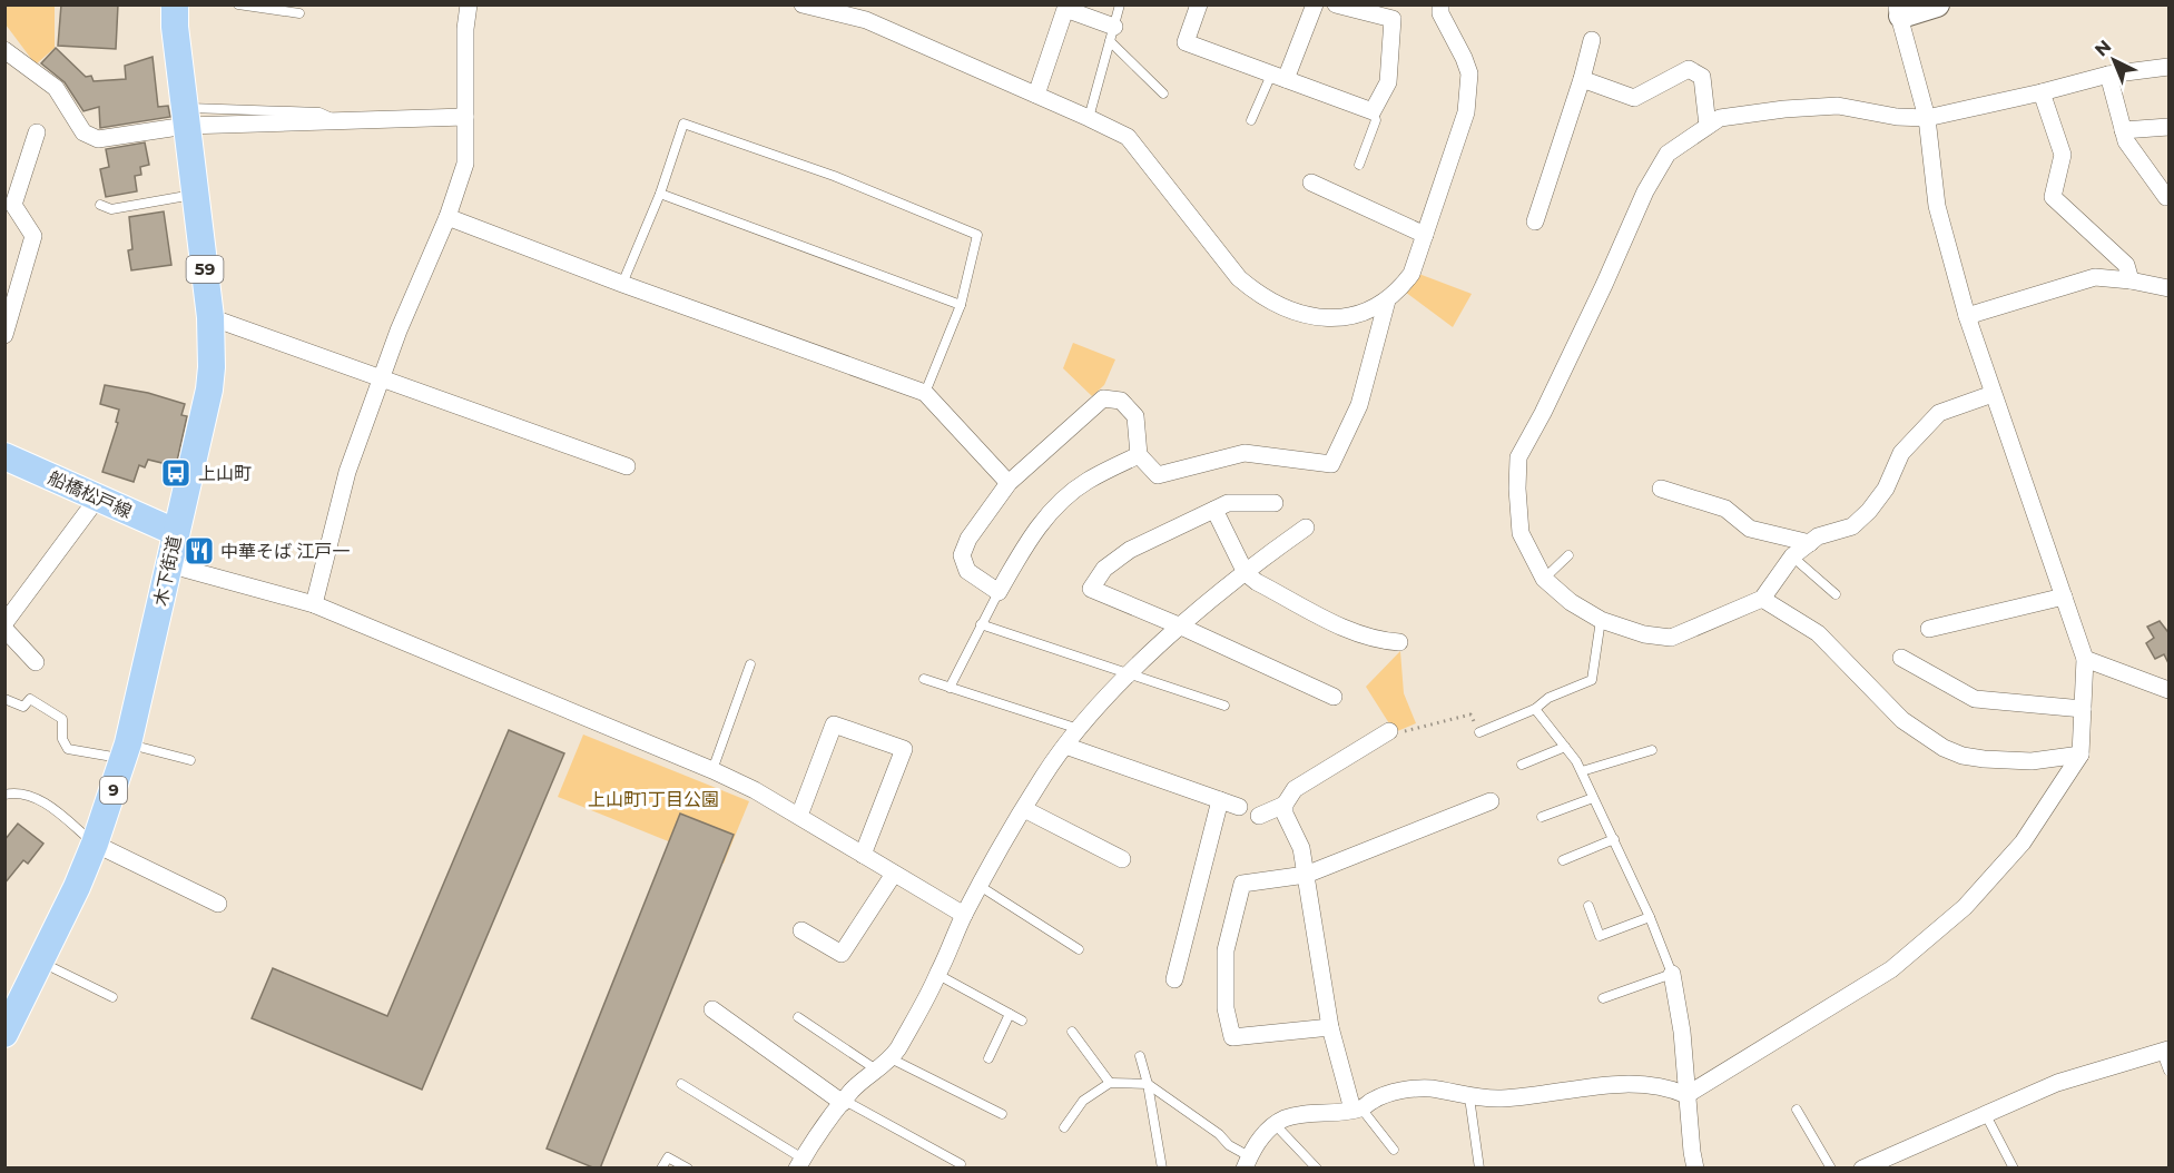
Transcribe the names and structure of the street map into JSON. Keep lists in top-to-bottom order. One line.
{"streets":{"main road":["59","船橋松戸線","木下街道","9"]},"crossings":[["船橋松戸線","木下街道"]],"parks":["上山町1丁目公園"],"places":{"bus stop":["上山町"],"restaurant":["中華そば 江戸一"]},"north":"top left"}
